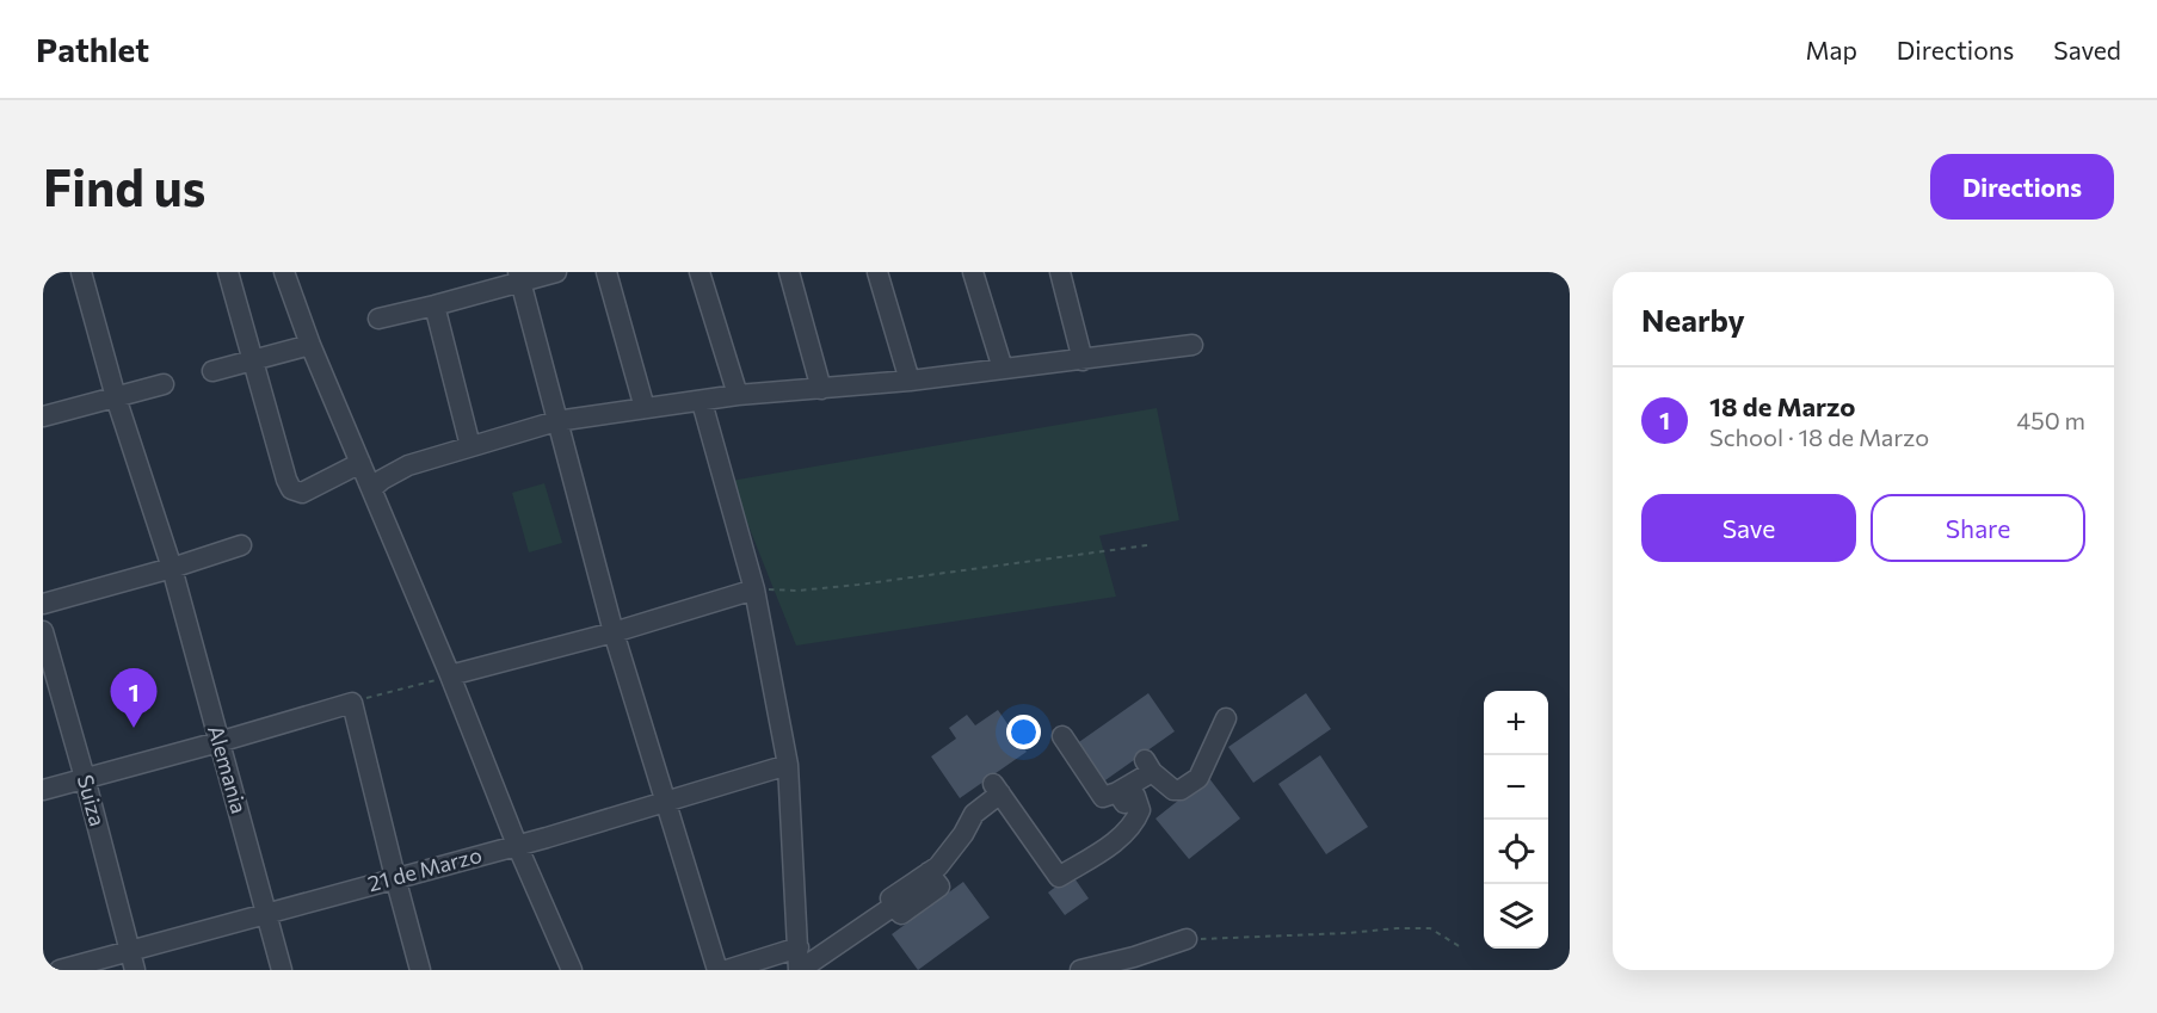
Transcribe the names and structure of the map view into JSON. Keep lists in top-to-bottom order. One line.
{"streets":{"street":["Alemania","Suiza","21 de Marzo"]},"crossings":[["Alemania","21 de Marzo"],["Suiza","21 de Marzo"]],"page":{"header":"Pathlet","nav":["Map","Directions","Saved"],"buttons":["Directions",["Save","Share"]],"title":"Find us","heading":"Nearby","list":[{"mark":"1","name":"18 de Marzo","note":"School · 18 de Marzo","value":"450 m"}],"pins":"1","map_buttons":["+","−"]}}
